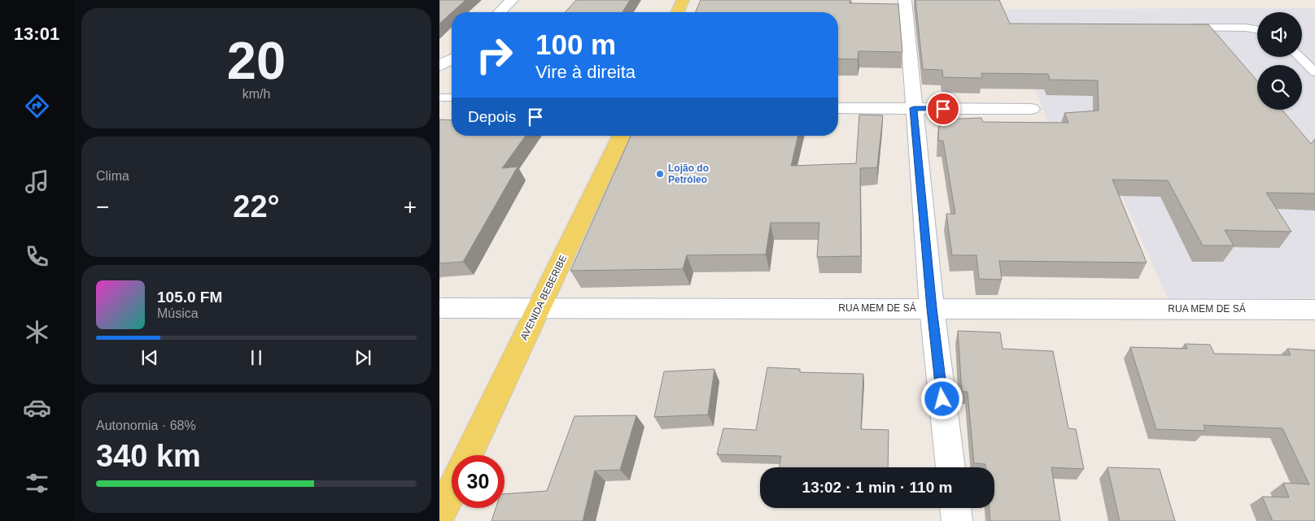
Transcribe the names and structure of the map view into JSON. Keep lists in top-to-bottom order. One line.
{"streets":{"main road":["AVENIDA BEBERIBE"],"street":["RUA MEM DE SÁ"]},"crossings":[["AVENIDA BEBERIBE","RUA MEM DE SÁ"]],"places":["Lojão do Petróleo"],"page":{"tabs":"13:01","tile":[["20","km/h"],"Clima",["Autonomia · 68%","340 km"]],"turn":["100 m","Vire à direita"],"then":"Depois","heat":["−","22°","+"],"song":["105.0 FM","Música"],"limit":"30","trip":"13:02 · 1 min · 110 m"}}
